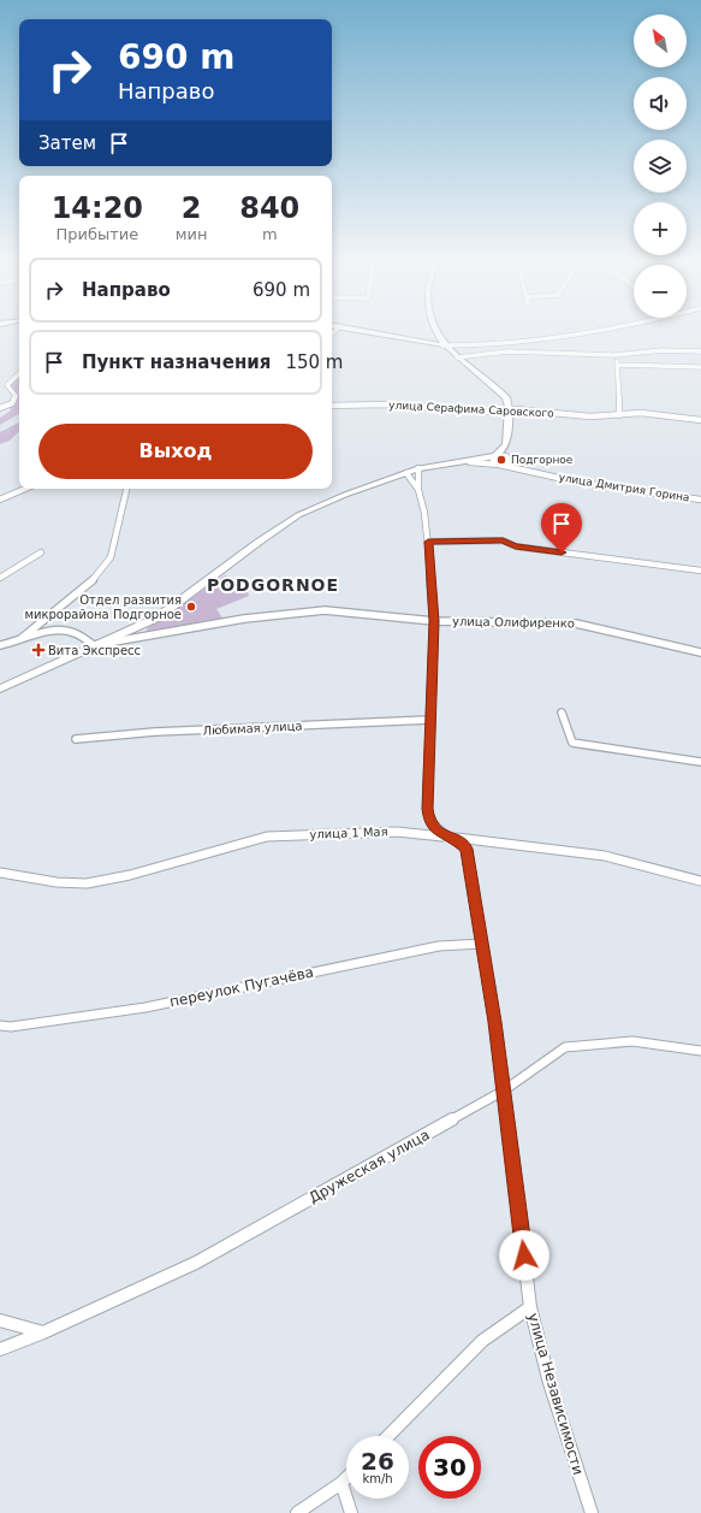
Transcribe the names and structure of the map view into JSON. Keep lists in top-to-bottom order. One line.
{"streets":{"street":["улица Серафима Саровского","улица Дмитрия Горина","улица Олифиренко","Любимая улица","улица 1 Мая","переулок Пугачёва","Дружеская улица","улица Независимости"]},"crossings":[["улица Дмитрия Горина","улица Олифиренко"],["улица Олифиренко","улица Независимости"],["Любимая улица","улица Независимости"],["улица 1 Мая","улица Независимости"],["переулок Пугачёва","улица Независимости"],["Дружеская улица","улица Независимости"]],"districts":["PODGORNOE"],"places":{"other":["Подгорное","Отдел развития микрорайона Подгорное"],"health":["Вита Экспресс"]},"north":"top left","page":{"map_buttons":["+","−"],"turn":["690 m","Направо"],"then":"Затем","eta":["14:20","Прибытие","2","мин","840","m"],"list":[{"name":"Направо","value":"690 m"},{"name":"Пункт назначения","value":"150 m"}],"buttons":"Выход","speed":"26 km/h","limit":"30"}}
